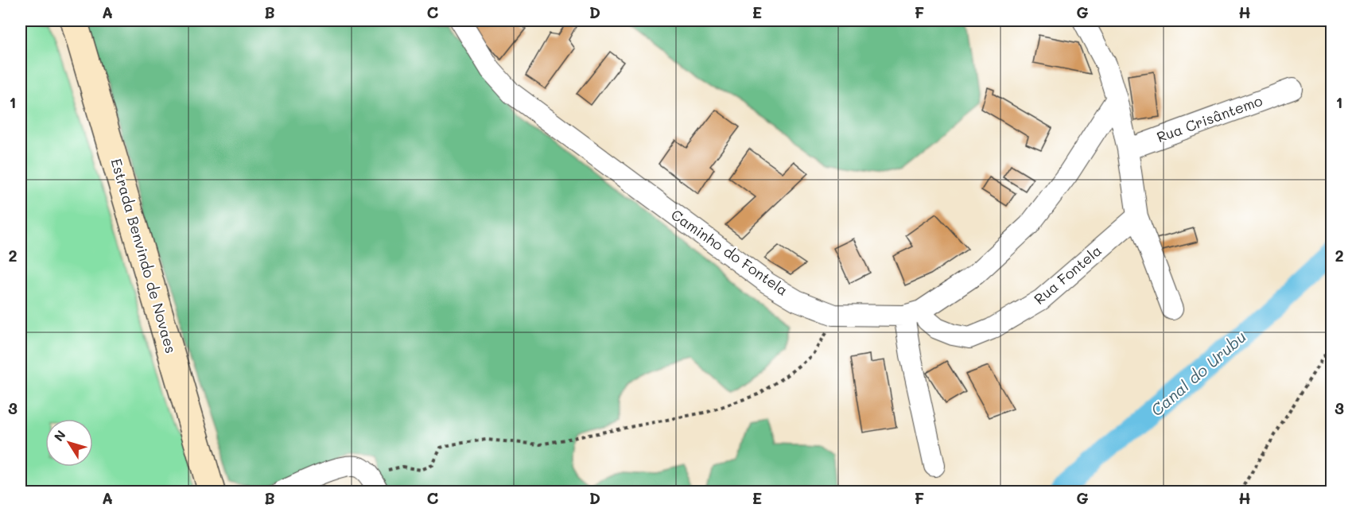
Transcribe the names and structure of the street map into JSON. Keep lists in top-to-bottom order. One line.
{"streets":{"street":["Rua Crisântemo","Caminho do Fontela","Estrada Benvindo de Novaes","Rua Fontela"]},"crossings":[["Caminho do Fontela","Rua Fontela"]],"water":["Canal do Urubu"],"north":"top left","grid":{"columns":["A","B","C","D","E","F","G","H"],"rows":["1","2","3"]}}
